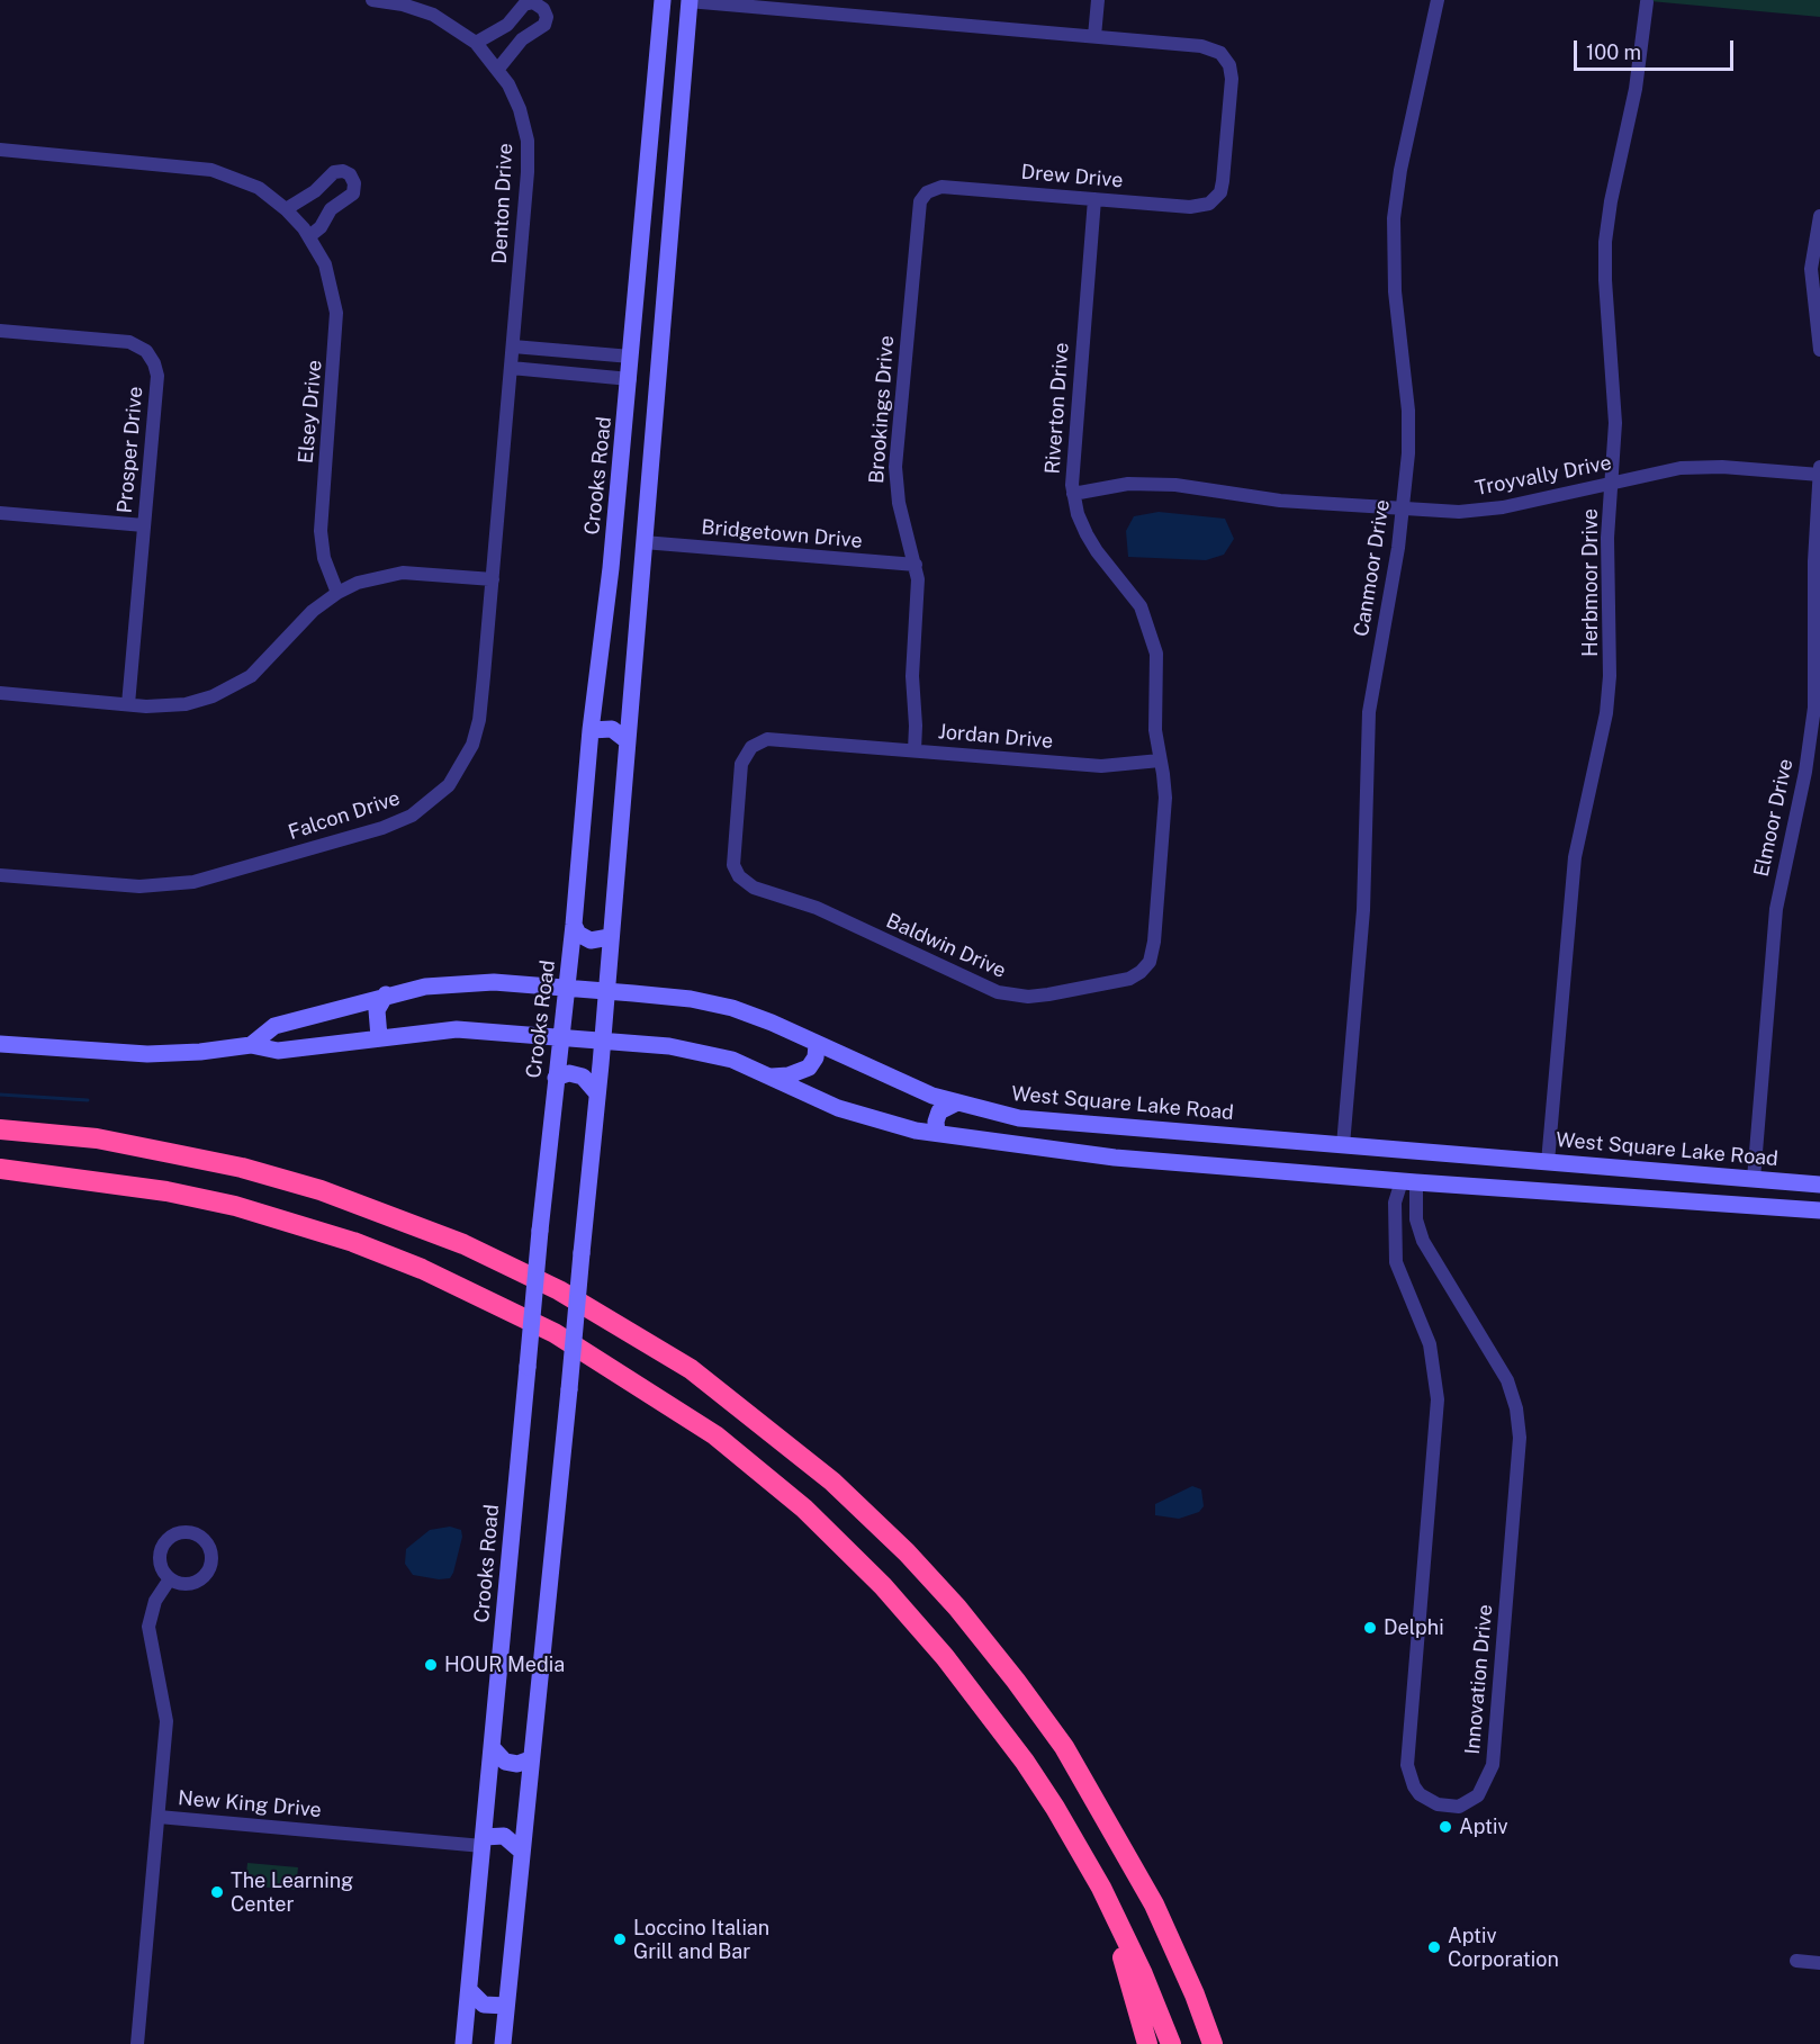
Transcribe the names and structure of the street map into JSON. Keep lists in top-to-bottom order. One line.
{"streets":{"main road":["Crooks Road","West Square Lake Road"],"street":["Drew Drive","Denton Drive","Riverton Drive","Brookings Drive","Elsey Drive","Prosper Drive","Troyvally Drive","Bridgetown Drive","Canmoor Drive","Herbmoor Drive","Jordan Drive","Falcon Drive","Elmoor Drive","Baldwin Drive","Innovation Drive","New King Drive"]},"crossings":[["Drew Drive","Riverton Drive"],["Drew Drive","Brookings Drive"],["Denton Drive","Falcon Drive"],["Riverton Drive","Troyvally Drive"],["Riverton Drive","Jordan Drive"],["Riverton Drive","Baldwin Drive"],["Brookings Drive","Bridgetown Drive"],["Brookings Drive","Jordan Drive"],["Crooks Road","West Square Lake Road"],["Crooks Road","New King Drive"],["Troyvally Drive","Canmoor Drive"],["Troyvally Drive","Herbmoor Drive"],["Troyvally Drive","Elmoor Drive"],["Canmoor Drive","West Square Lake Road"],["Herbmoor Drive","West Square Lake Road"],["Jordan Drive","Baldwin Drive"],["Elmoor Drive","West Square Lake Road"]],"places":["Delphi","HOUR Media","Aptiv","The Learning Center","Loccino Italian Grill and Bar","Aptiv Corporation"],"scale_bar":"100 m"}
